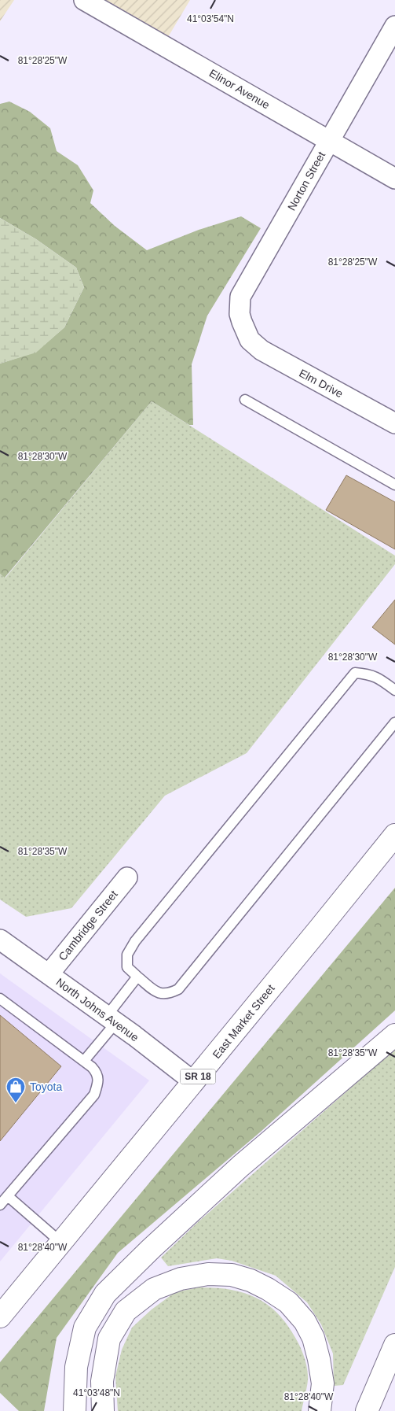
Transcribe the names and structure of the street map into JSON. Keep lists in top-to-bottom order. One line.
{"streets":{"main road":["East Market Street","SR 18"],"street":["Elinor Avenue","Norton Street","Elm Drive","Cambridge Street","North Johns Avenue"]},"crossings":[["Elinor Avenue","Norton Street"],["Norton Street","Elm Drive"],["Cambridge Street","North Johns Avenue"],["North Johns Avenue","East Market Street"]],"places":{"shop":["Toyota"]},"coordinates":["41°03'54\"N","81°28'25\"W","81°28'30\"W","81°28'35\"W","81°28'40\"W","41°03'48\"N"]}
